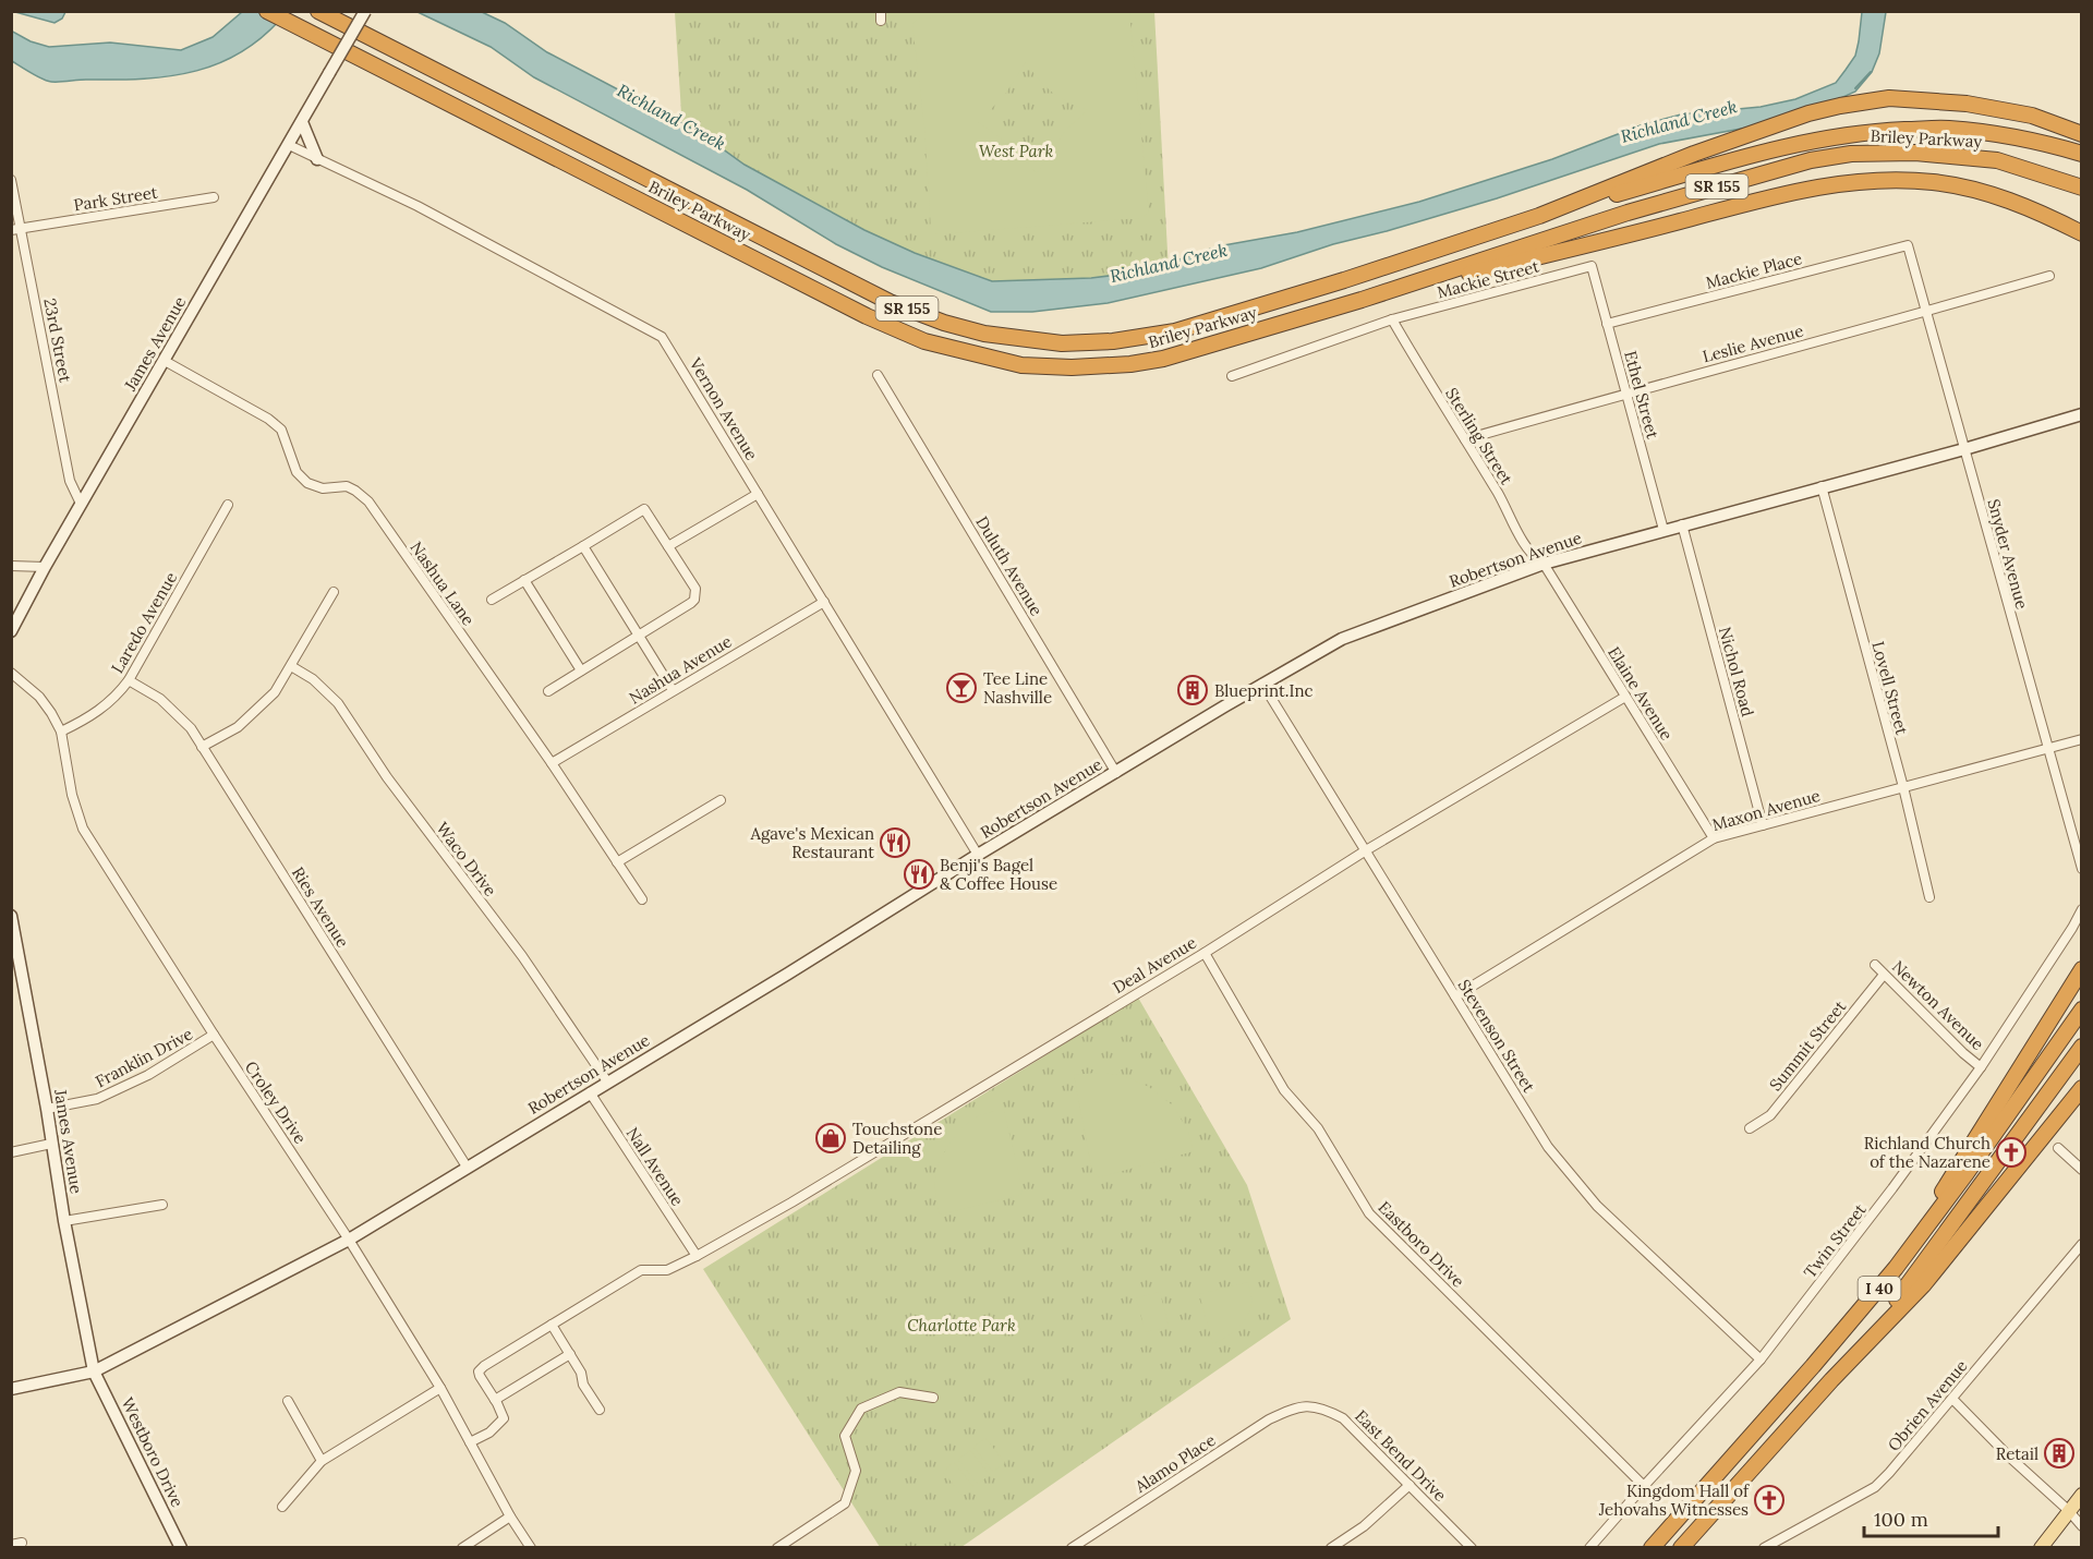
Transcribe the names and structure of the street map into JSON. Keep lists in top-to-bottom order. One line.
{"streets":{"highway":["Briley Parkway","SR 155","I 40"],"street":["Park Street","Mackie Place","Mackie Street","23rd Street","James Avenue","Leslie Avenue","Ethel Street","Vernon Avenue","Sterling Street","Snyder Avenue","Robertson Avenue","Duluth Avenue","Nashua Lane","Laredo Avenue","Nashua Avenue","Nichol Road","Lovell Street","Elaine Avenue","Maxon Avenue","Waco Drive","Ries Avenue","Deal Avenue","Newton Avenue","Stevenson Street","Summit Street","Franklin Drive","Croley Drive","Nall Avenue","Twin Street","Eastboro Drive","Obrien Avenue","Westboro Drive","East Bend Drive","Alamo Place"]},"crossings":[["Park Street","23rd Street"],["Mackie Place","Ethel Street"],["Mackie Place","Snyder Avenue"],["Mackie Street","Ethel Street"],["Mackie Street","Sterling Street"],["23rd Street","James Avenue"],["James Avenue","Vernon Avenue"],["James Avenue","Robertson Avenue"],["James Avenue","Nashua Lane"],["James Avenue","Franklin Drive"],["James Avenue","Westboro Drive"],["Leslie Avenue","Ethel Street"],["Leslie Avenue","Sterling Street"],["Leslie Avenue","Snyder Avenue"],["Ethel Street","Robertson Avenue"],["Vernon Avenue","Robertson Avenue"],["Vernon Avenue","Nashua Avenue"],["Sterling Street","Robertson Avenue"],["Sterling Street","Elaine Avenue"],["Snyder Avenue","Robertson Avenue"],["Snyder Avenue","Maxon Avenue"],["Robertson Avenue","Duluth Avenue"],["Robertson Avenue","Nichol Road"],["Robertson Avenue","Lovell Street"],["Robertson Avenue","Elaine Avenue"],["Robertson Avenue","Waco Drive"],["Robertson Avenue","Ries Avenue"],["Robertson Avenue","Stevenson Street"],["Robertson Avenue","Croley Drive"],["Robertson Avenue","Nall Avenue"],["Robertson Avenue","Westboro Drive"],["Nashua Lane","Nashua Avenue"],["Laredo Avenue","Ries Avenue"],["Laredo Avenue","Croley Drive"],["Nichol Road","Maxon Avenue"],["Lovell Street","Maxon Avenue"],["Elaine Avenue","Maxon Avenue"],["Elaine Avenue","Deal Avenue"],["Maxon Avenue","Stevenson Street"],["Deal Avenue","Stevenson Street"],["Deal Avenue","Nall Avenue"],["Deal Avenue","Eastboro Drive"],["Newton Avenue","Summit Street"],["Newton Avenue","Twin Street"],["Stevenson Street","Twin Street"],["Franklin Drive","Croley Drive"],["Twin Street","Eastboro Drive"],["East Bend Drive","Alamo Place"]],"water":["Richland Creek"],"parks":["West Park","Charlotte Park"],"places":{"bar":["Tee Line Nashville"],"building":["Blueprint.Inc","Retail"],"restaurant":["Agave's Mexican Restaurant","Benji's Bagel & Coffee House"],"shop":["Touchstone Detailing"],"church":["Richland Church of the Nazarene","Kingdom Hall of Jehovahs Witnesses"]},"scale_bar":"100 m"}
